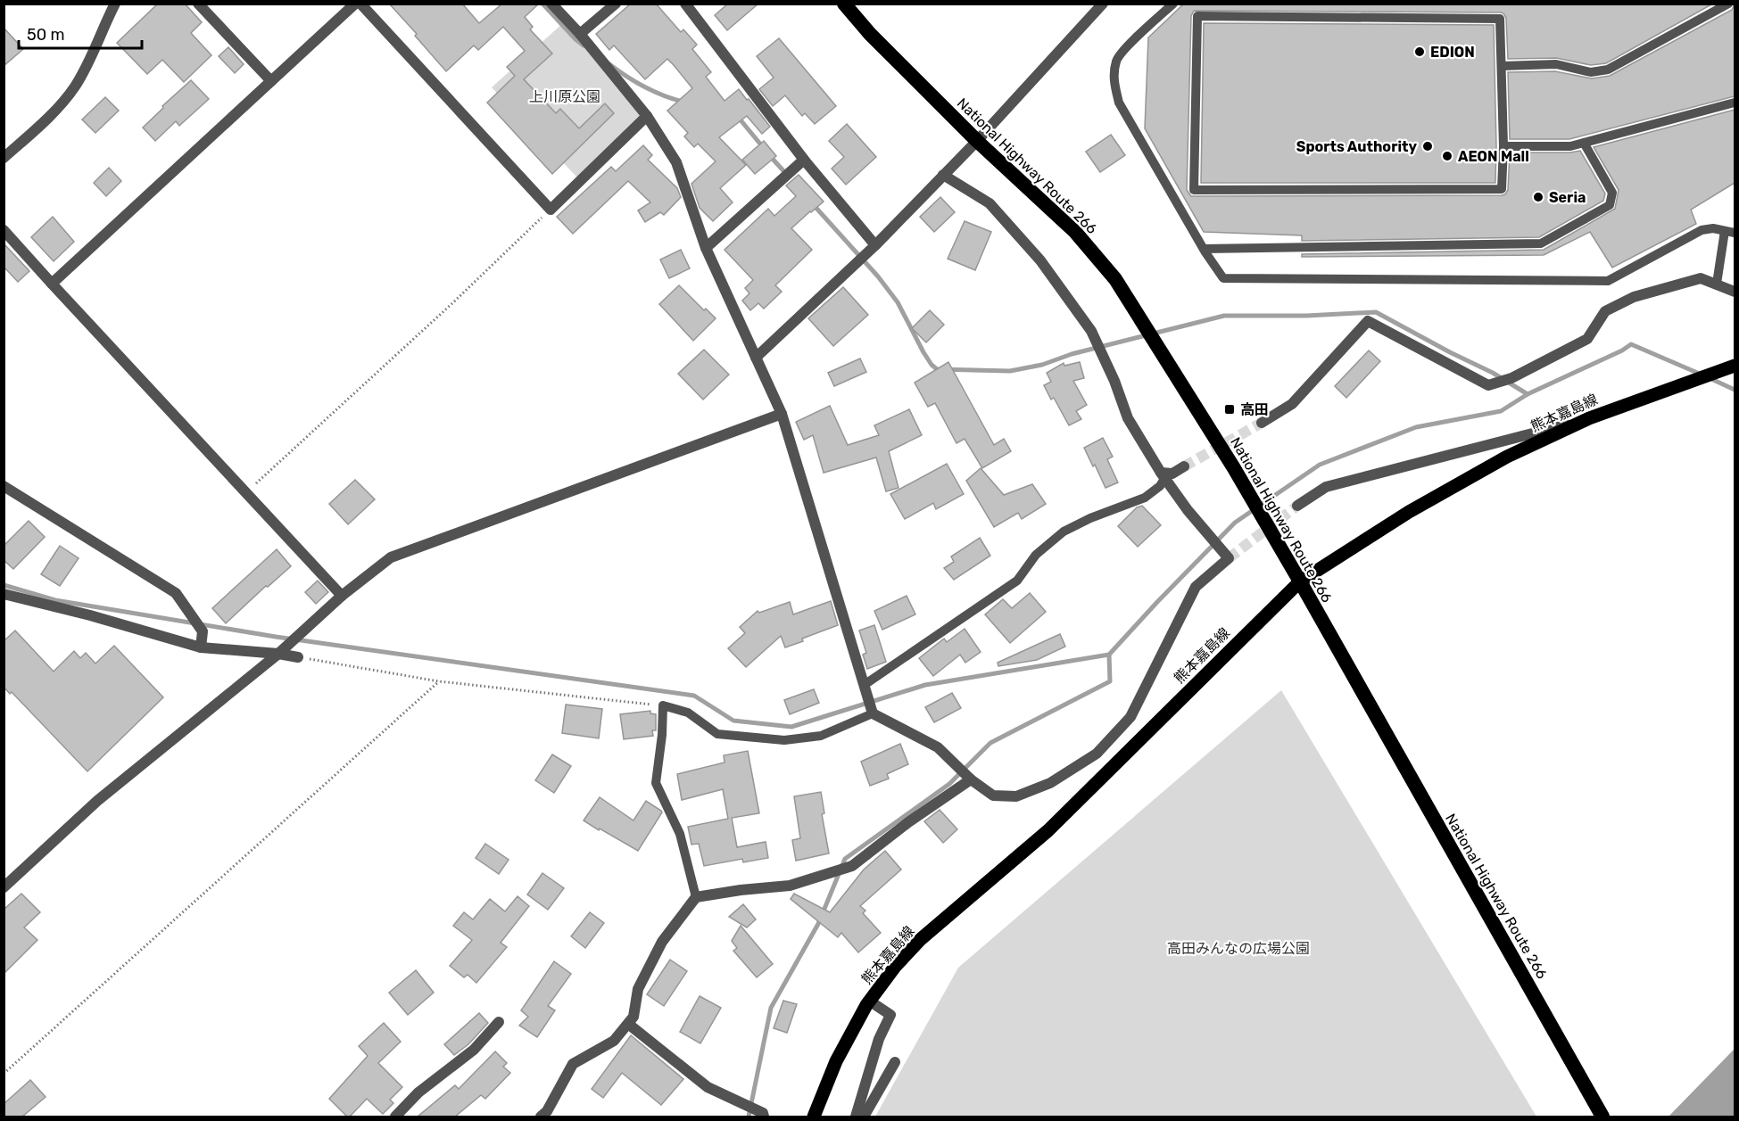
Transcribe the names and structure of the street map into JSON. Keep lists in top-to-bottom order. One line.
{"streets":{"highway":["National Highway Route 266"],"main road":["熊本嘉島線"]},"crossings":[["National Highway Route 266","熊本嘉島線"]],"parks":["上川原公園","高田みんなの広場公園"],"places":{"other":["EDION","Sports Authority","AEON Mall","Seria"],"transit":["高田"]},"scale_bar":"50 m"}
